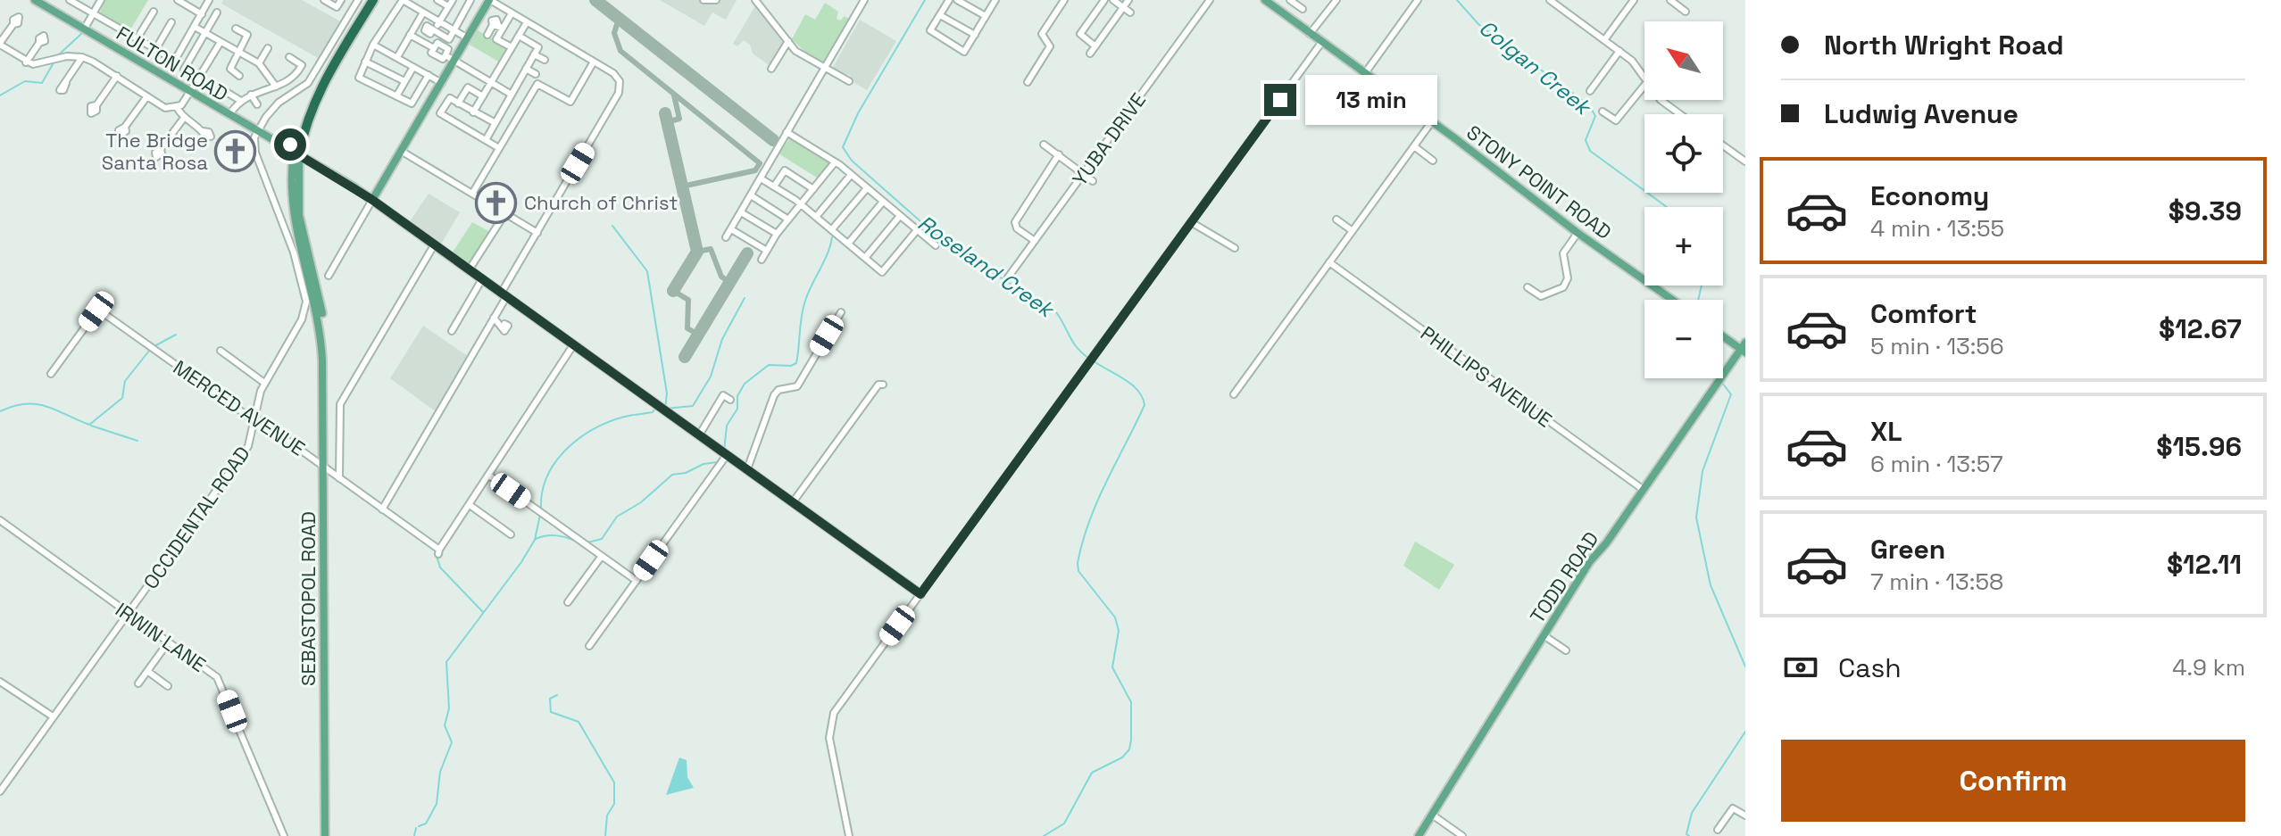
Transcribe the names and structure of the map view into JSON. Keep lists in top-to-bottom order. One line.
{"streets":{"main road":["FULTON ROAD","STONY POINT ROAD","TODD ROAD","SEBASTOPOL ROAD"],"street":["YUBA DRIVE","PHILLIPS AVENUE","MERCED AVENUE","OCCIDENTAL ROAD","IRWIN LANE"]},"crossings":[["FULTON ROAD","OCCIDENTAL ROAD"],["FULTON ROAD","SEBASTOPOL ROAD"],["PHILLIPS AVENUE","TODD ROAD"],["MERCED AVENUE","OCCIDENTAL ROAD"],["MERCED AVENUE","SEBASTOPOL ROAD"],["OCCIDENTAL ROAD","IRWIN LANE"]],"water":["Colgan Creek","Roseland Creek"],"places":{"church":["The Bridge Santa Rosa","Church of Christ"]},"north":"top left","page":{"banner":["North Wright Road","Ludwig Avenue"],"map_buttons":["+","−"],"bubble":"13 min","list":[{"name":"Economy","note":"4 min · 13:55","value":"$9.39"},{"name":"Comfort","note":"5 min · 13:56","value":"$12.67"},{"name":"XL","note":"6 min · 13:57","value":"$15.96"},{"name":"Green","note":"7 min · 13:58","value":"$12.11"}],"pay":["Cash","4.9 km"],"buttons":"Confirm"}}
